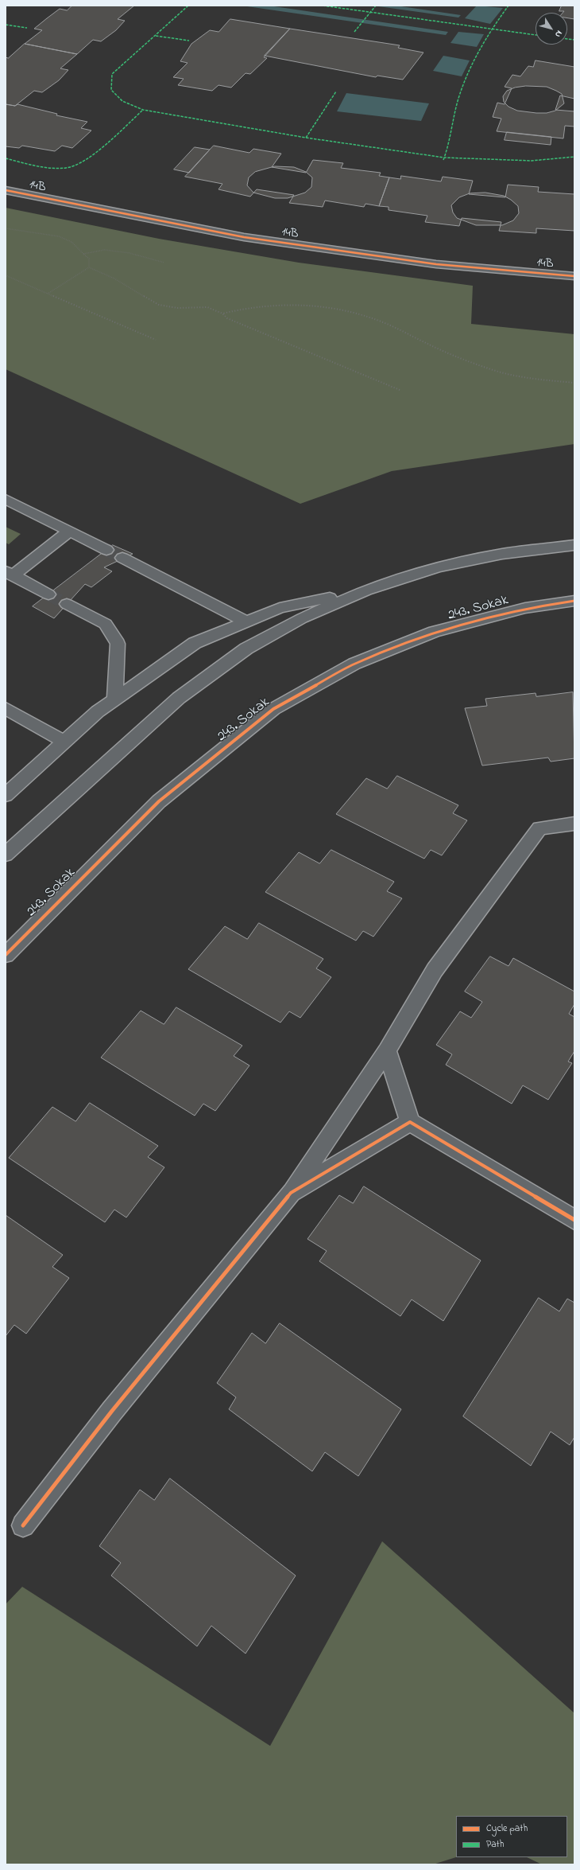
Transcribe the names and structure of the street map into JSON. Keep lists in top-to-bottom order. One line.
{"streets":{"street":["14B","243. Sokak"]},"legend":["Cycle path","Path"],"north":"bottom right"}
